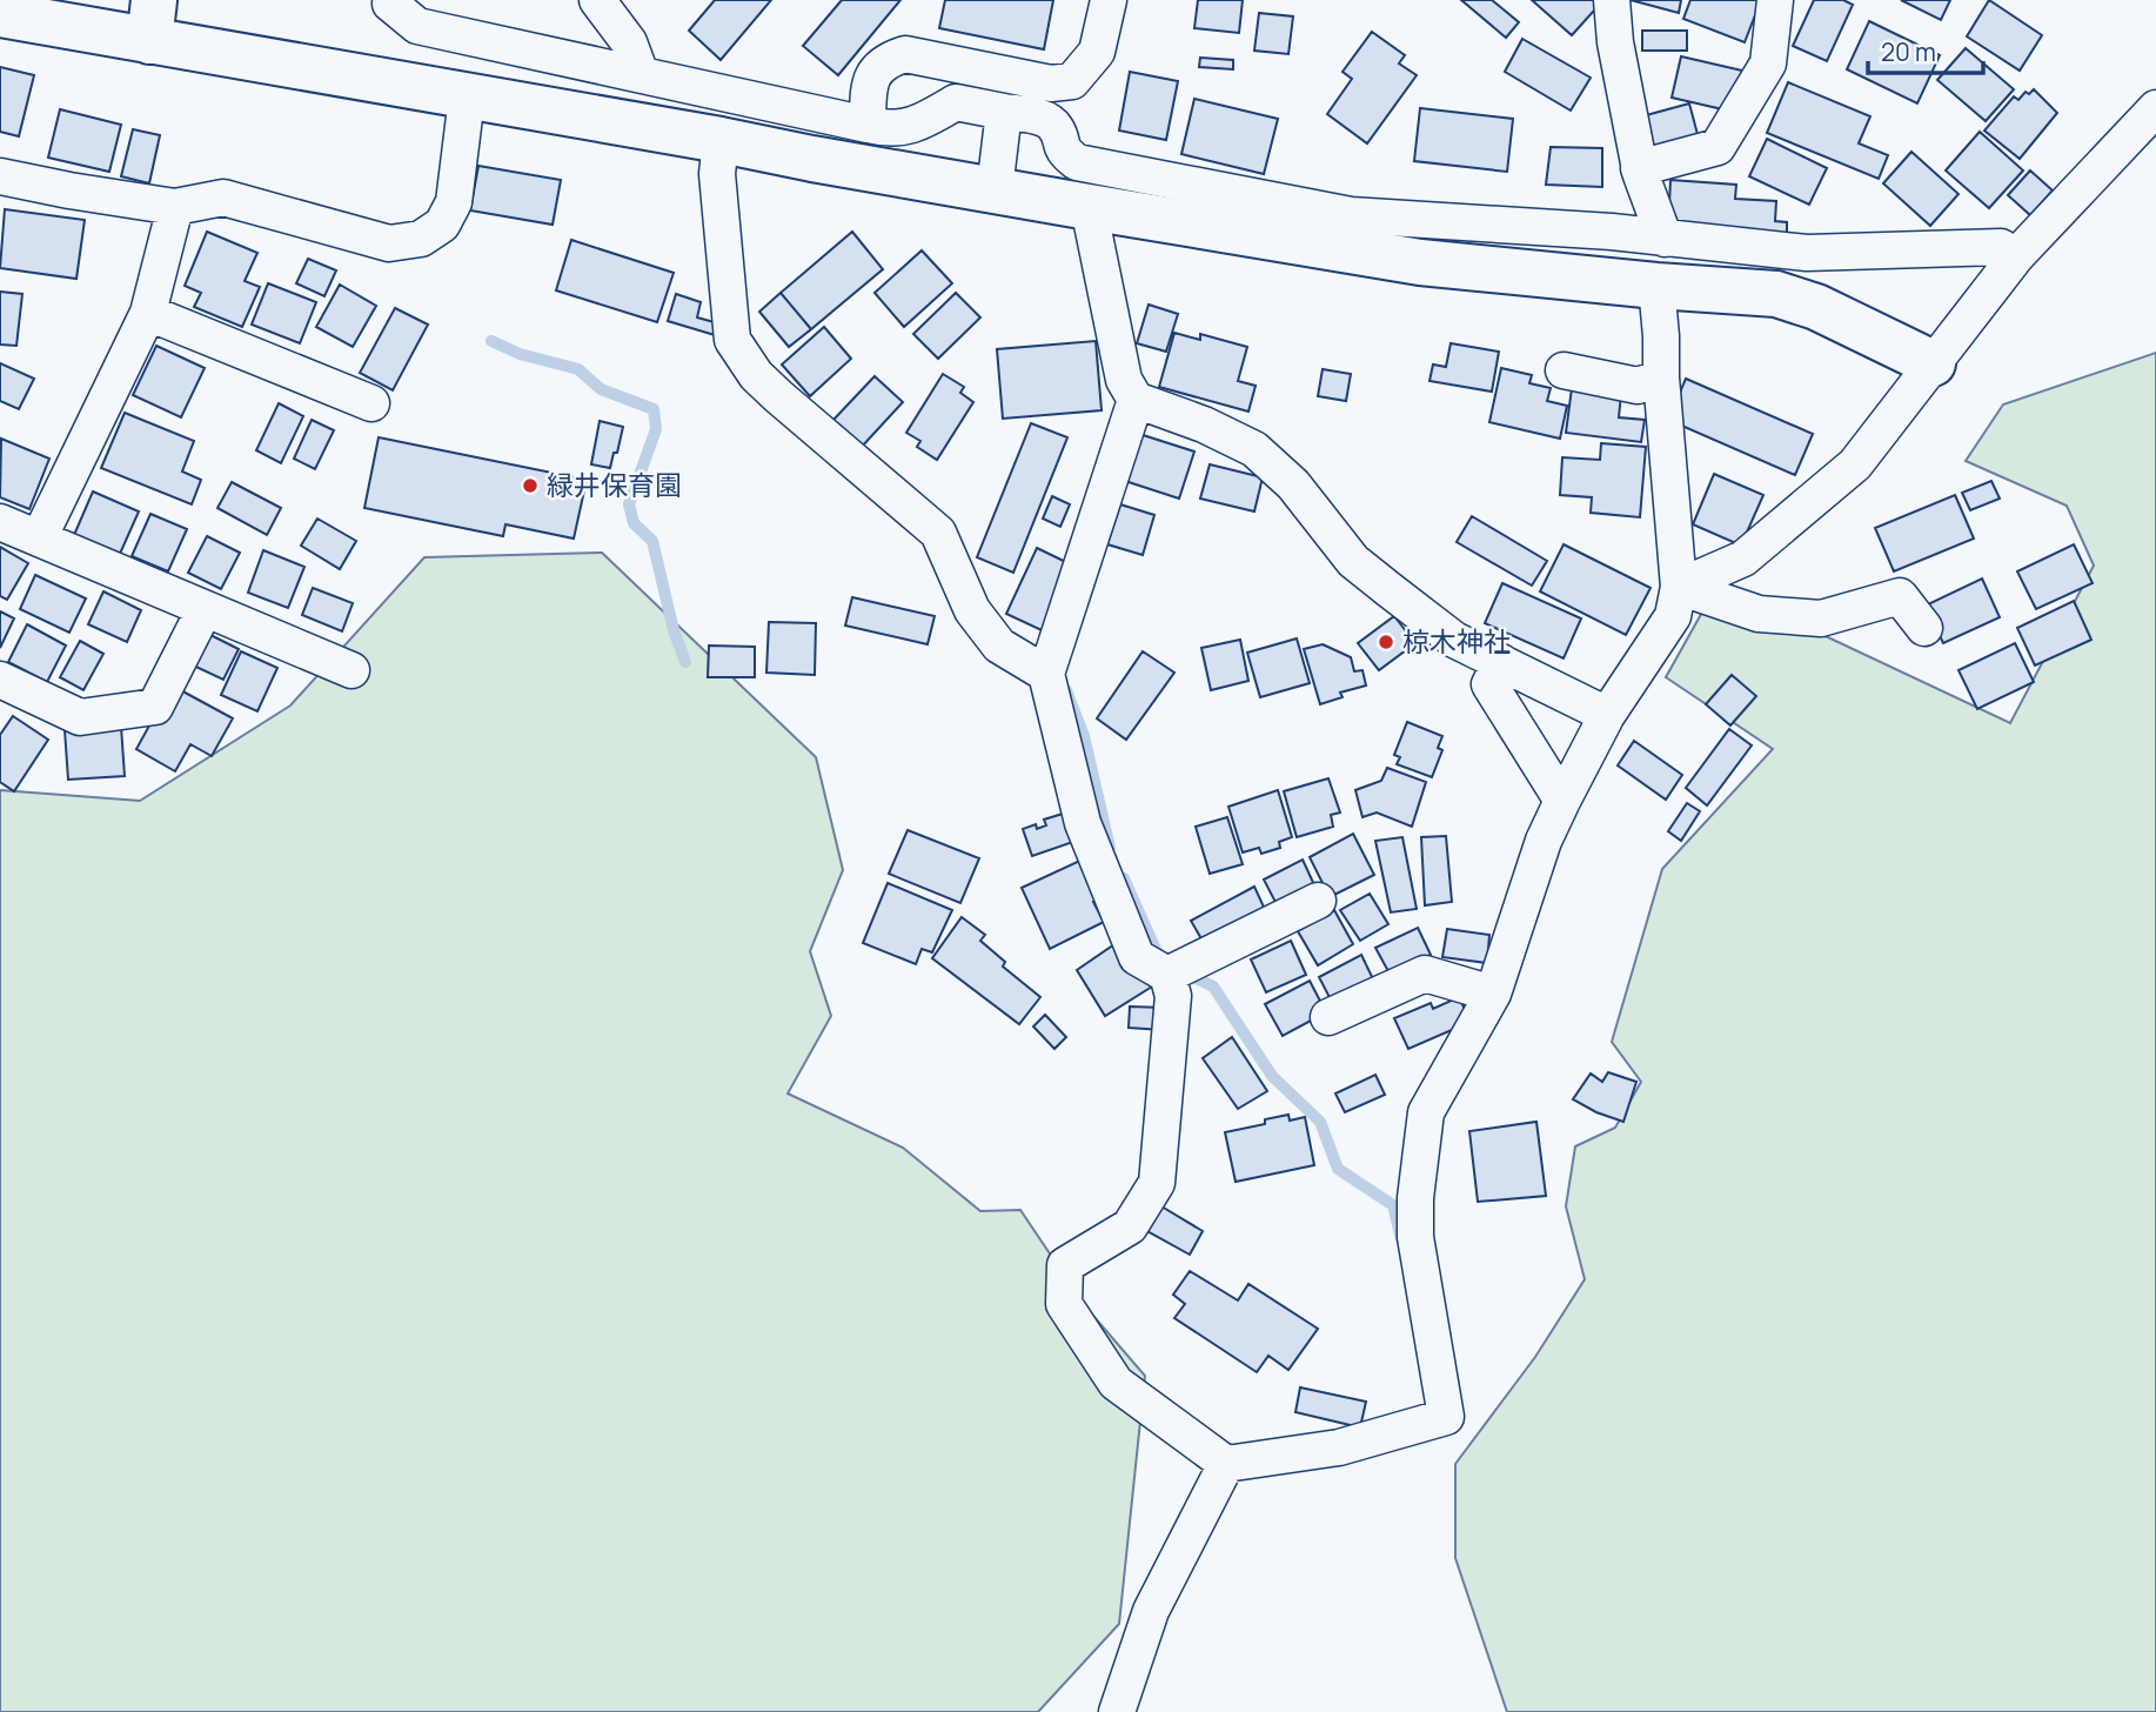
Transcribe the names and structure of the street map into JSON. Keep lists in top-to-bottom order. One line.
{"places":["緑井保育園","椋木神社"],"scale_bar":"20 m"}
